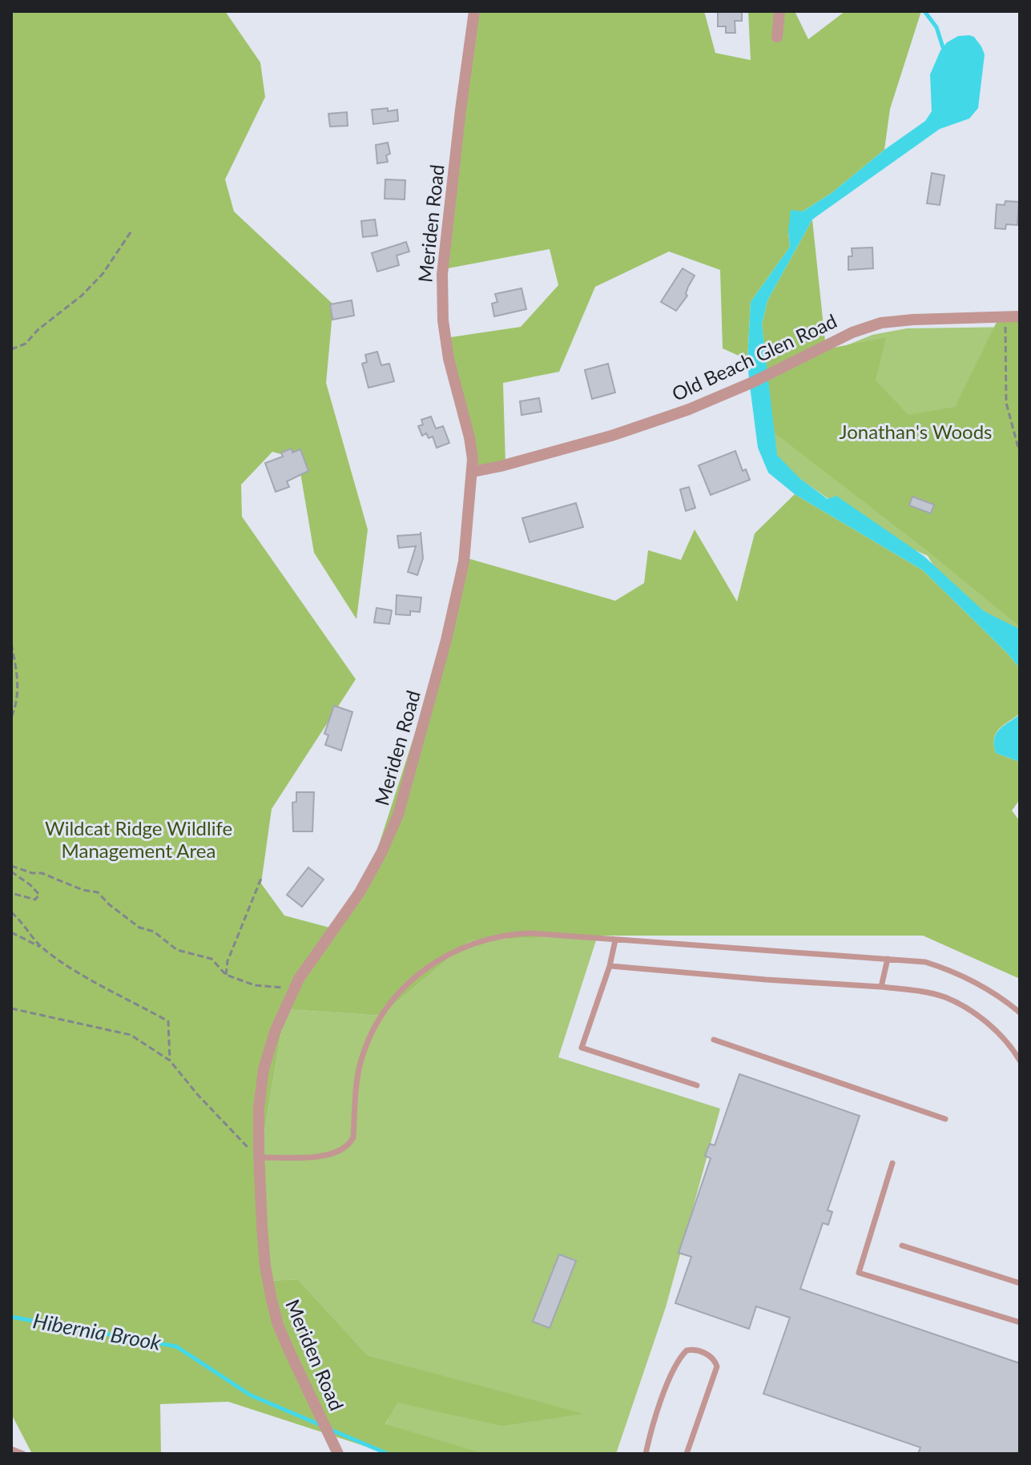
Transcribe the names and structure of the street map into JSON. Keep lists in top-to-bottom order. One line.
{"streets":{"street":["Meriden Road","Old Beach Glen Road"]},"crossings":[["Meriden Road","Old Beach Glen Road"]],"water":["Hibernia Brook"],"parks":["Jonathan's Woods","Wildcat Ridge Wildlife Management Area"]}
